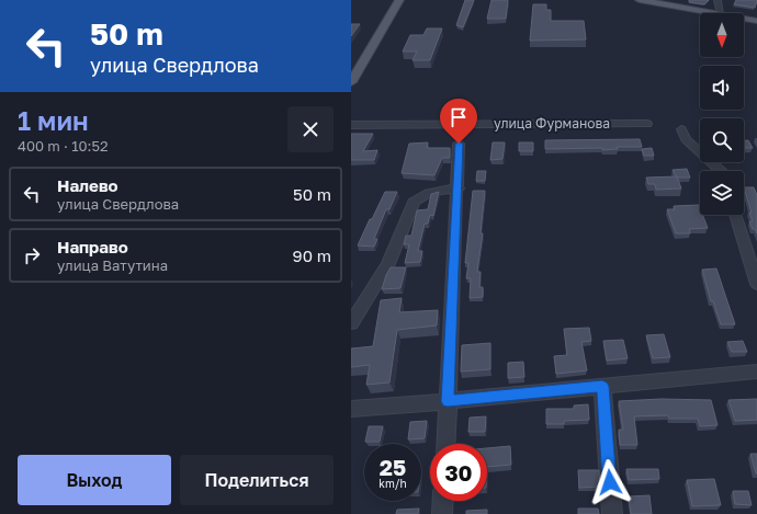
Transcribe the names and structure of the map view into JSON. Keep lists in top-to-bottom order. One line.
{"streets":{"street":["улица Фурманова"]},"north":"bottom","page":{"turn":["50 m","улица Свердлова"],"heading":["1 мин","400 m · 10:52"],"list":[{"name":"Налево","note":"улица Свердлова","value":"50 m"},{"name":"Направо","note":"улица Ватутина","value":"90 m"}],"speed":"25 km/h","limit":"30","buttons":["Выход","Поделиться"]}}
